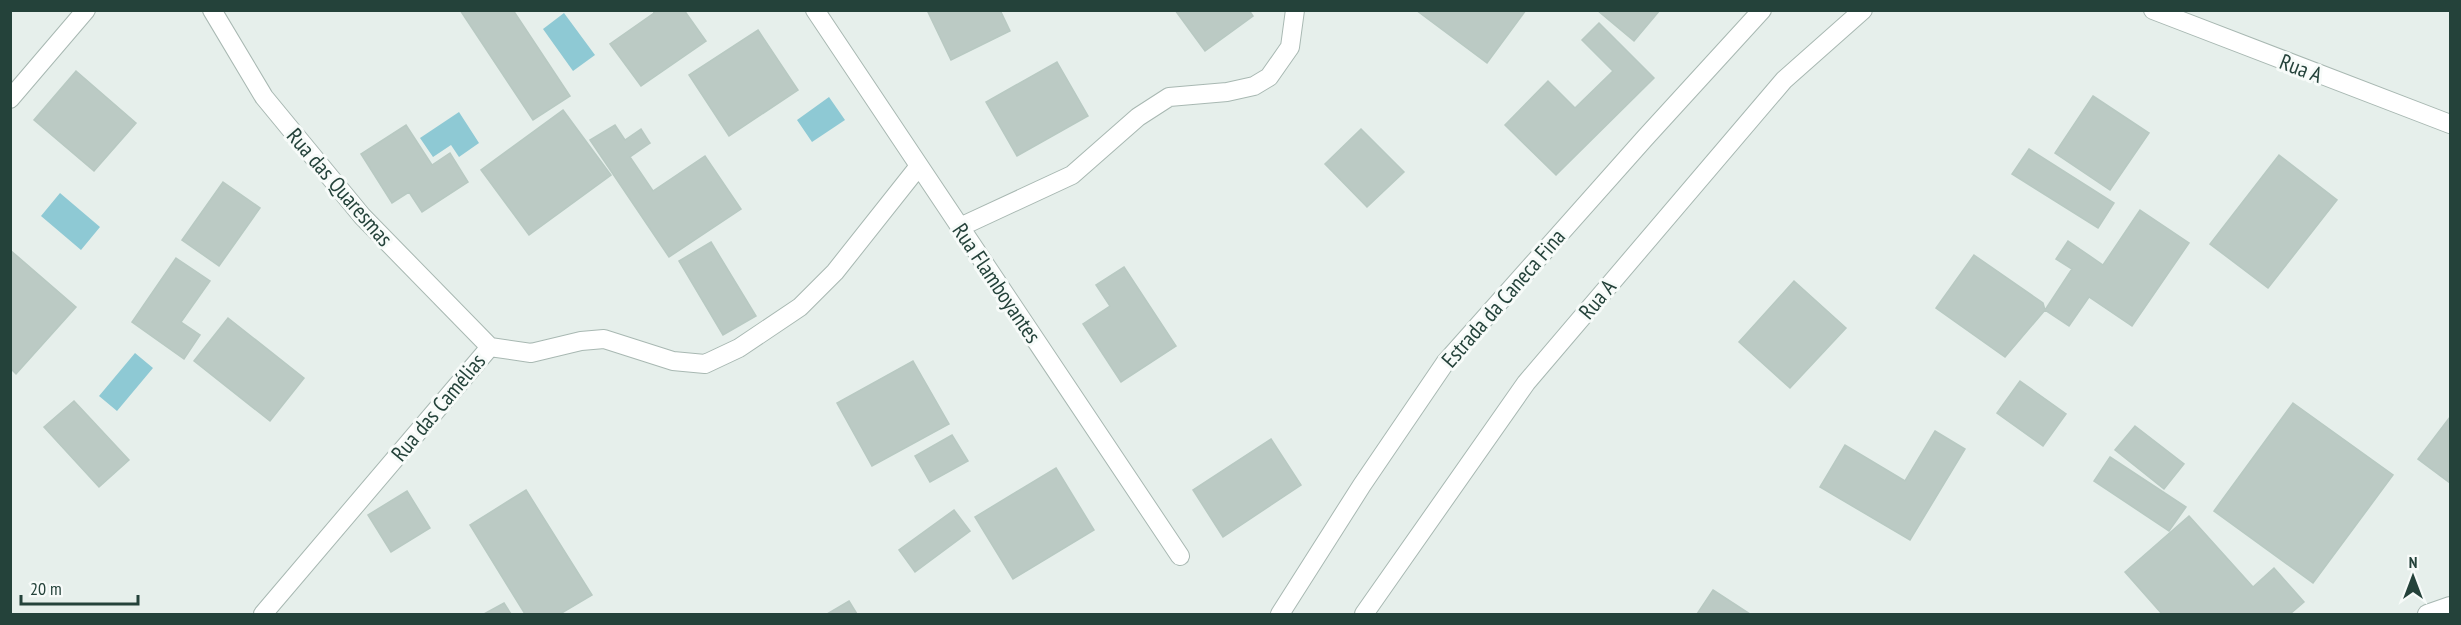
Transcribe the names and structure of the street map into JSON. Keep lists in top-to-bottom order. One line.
{"streets":{"street":["Rua A","Rua das Quaresmas","Rua Flamboyantes","Estrada da Caneca Fina","Rua das Camélias"]},"crossings":[["Rua das Quaresmas","Rua das Camélias"],["Rua Flamboyantes","Rua das Camélias"]],"scale_bar":"20 m","north":"top"}
